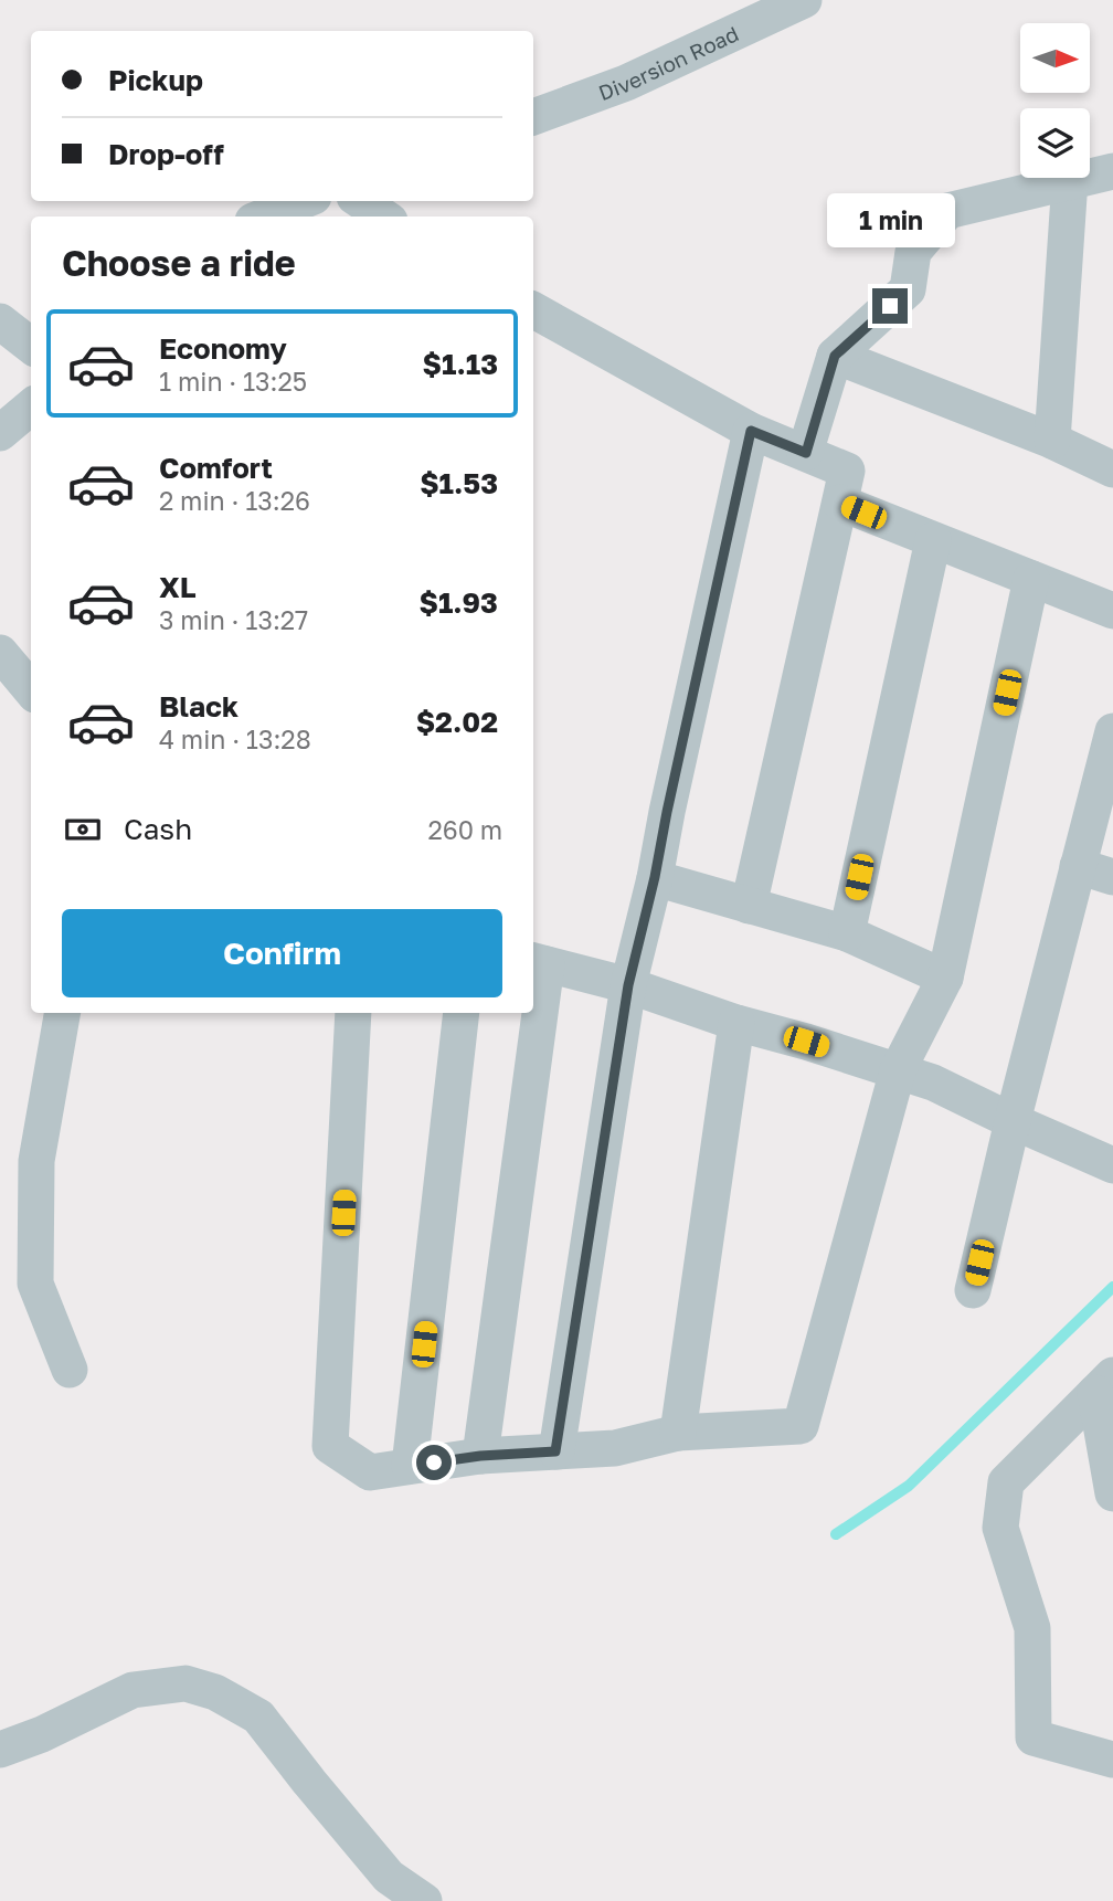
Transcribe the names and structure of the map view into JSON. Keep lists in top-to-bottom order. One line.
{"streets":{"street":["Diversion Road"]},"north":"right","page":{"banner":["Pickup","Drop-off"],"bubble":"1 min","heading":"Choose a ride","list":[{"name":"Economy","note":"1 min · 13:25","value":"$1.13"},{"name":"Comfort","note":"2 min · 13:26","value":"$1.53"},{"name":"XL","note":"3 min · 13:27","value":"$1.93"},{"name":"Black","note":"4 min · 13:28","value":"$2.02"}],"pay":["Cash","260 m"],"buttons":"Confirm"}}
